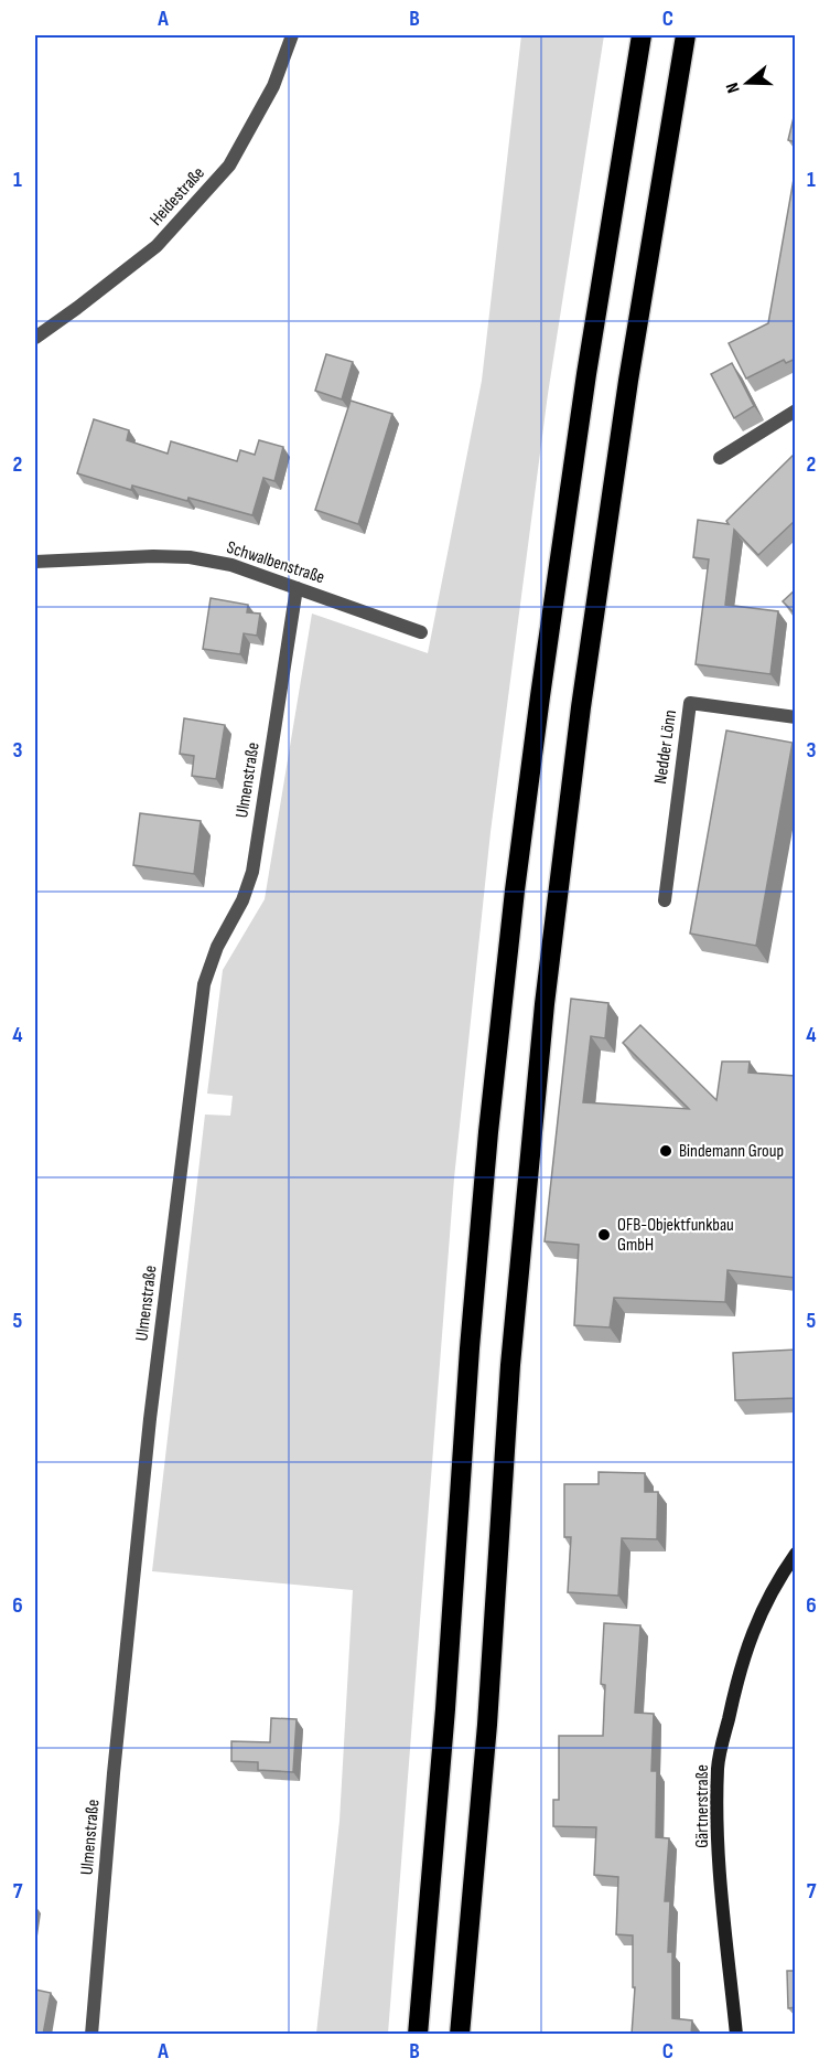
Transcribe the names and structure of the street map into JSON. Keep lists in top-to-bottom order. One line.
{"streets":{"street":["Heidestraße","Schwalbenstraße","Nedder Lönn","Ulmenstraße","Gärtnerstraße"]},"crossings":[["Schwalbenstraße","Ulmenstraße"]],"places":["Bindemann Group","OFB-Objektfunkbau GmbH"],"north":"left","grid":{"columns":["A","B","C"],"rows":["1","2","3","4","5","6","7"]}}
